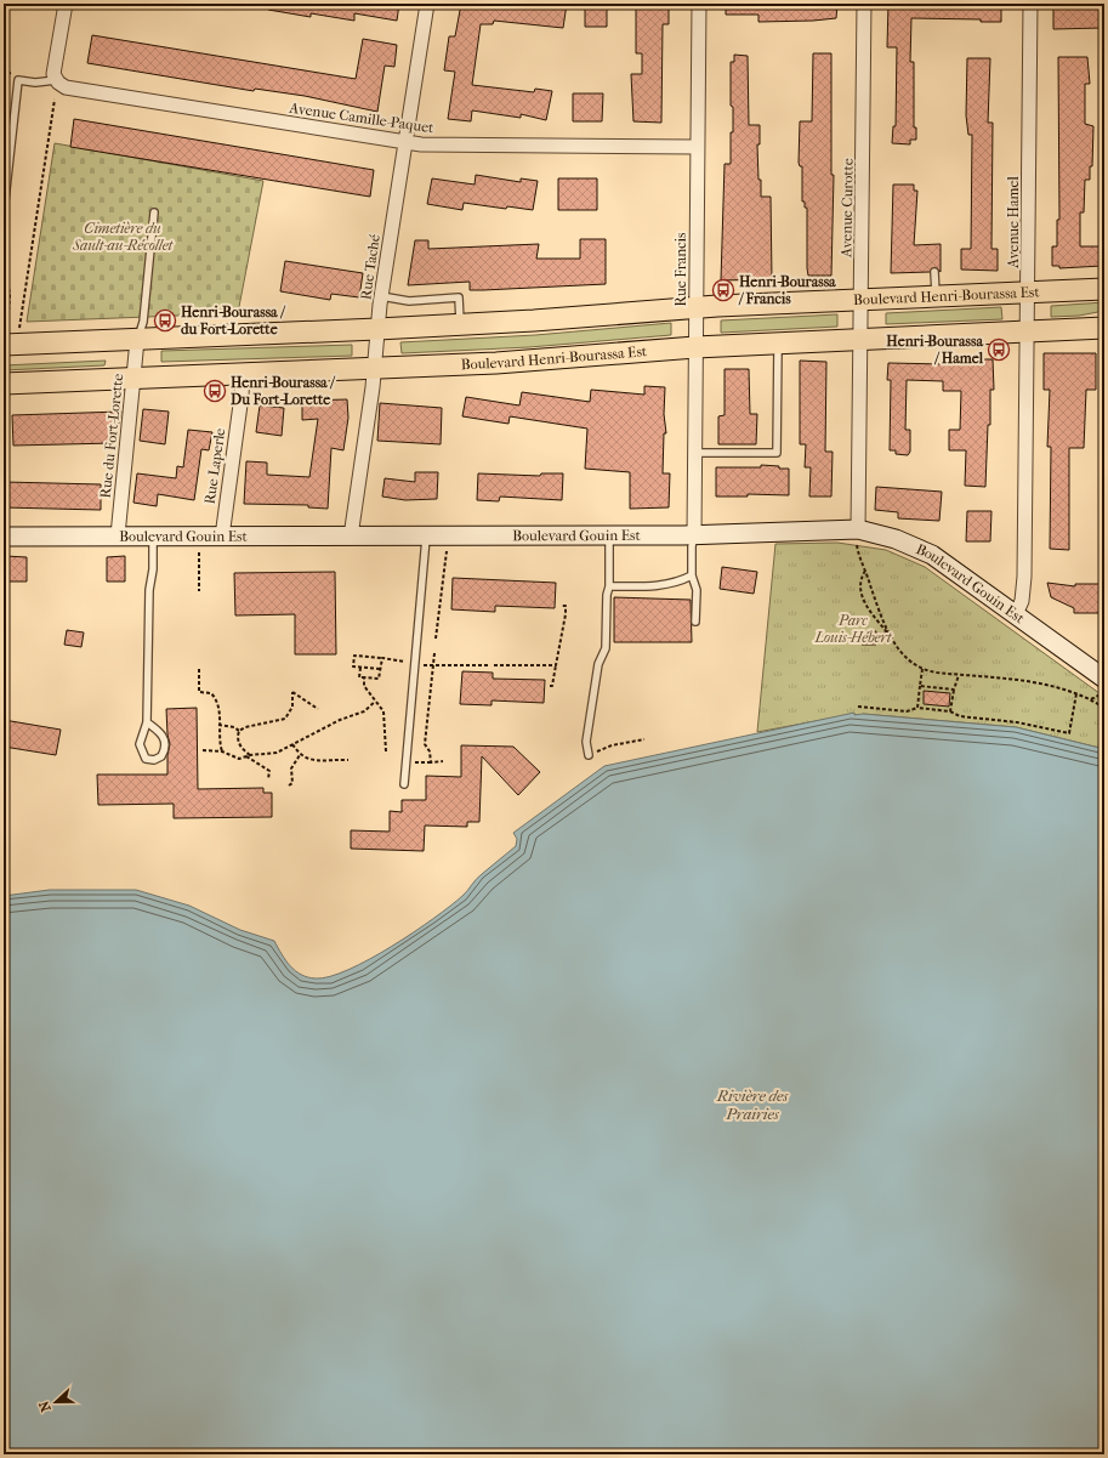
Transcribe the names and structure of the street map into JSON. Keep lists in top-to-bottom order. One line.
{"streets":{"main road":["Boulevard Henri-Bourassa Est"],"street":["Avenue Camille-Paquet","Avenue Curotte","Avenue Hamel","Rue Taché","Rue Francis","Rue du Fort-Lorette","Rue Laperle","Boulevard Gouin Est"]},"crossings":[["Avenue Camille-Paquet","Rue Taché"],["Avenue Camille-Paquet","Rue Francis"],["Avenue Curotte","Boulevard Henri-Bourassa Est"],["Avenue Curotte","Boulevard Gouin Est"],["Avenue Hamel","Boulevard Henri-Bourassa Est"],["Avenue Hamel","Boulevard Gouin Est"],["Rue Taché","Boulevard Henri-Bourassa Est"],["Rue Taché","Boulevard Gouin Est"],["Rue Francis","Boulevard Henri-Bourassa Est"],["Rue Francis","Boulevard Gouin Est"],["Boulevard Henri-Bourassa Est","Rue du Fort-Lorette"],["Boulevard Henri-Bourassa Est","Rue Laperle"],["Rue du Fort-Lorette","Boulevard Gouin Est"],["Rue Laperle","Boulevard Gouin Est"]],"water":["Rivière des Prairies"],"parks":["Cimetière du Sault-au-Récollet","Parc Louis-Hébert"],"places":{"bus stop":["Henri-Bourassa / Francis","Henri-Bourassa / du Fort-Lorette","Henri-Bourassa / Hamel","Henri-Bourassa / Du Fort-Lorette"]},"north":"left"}
